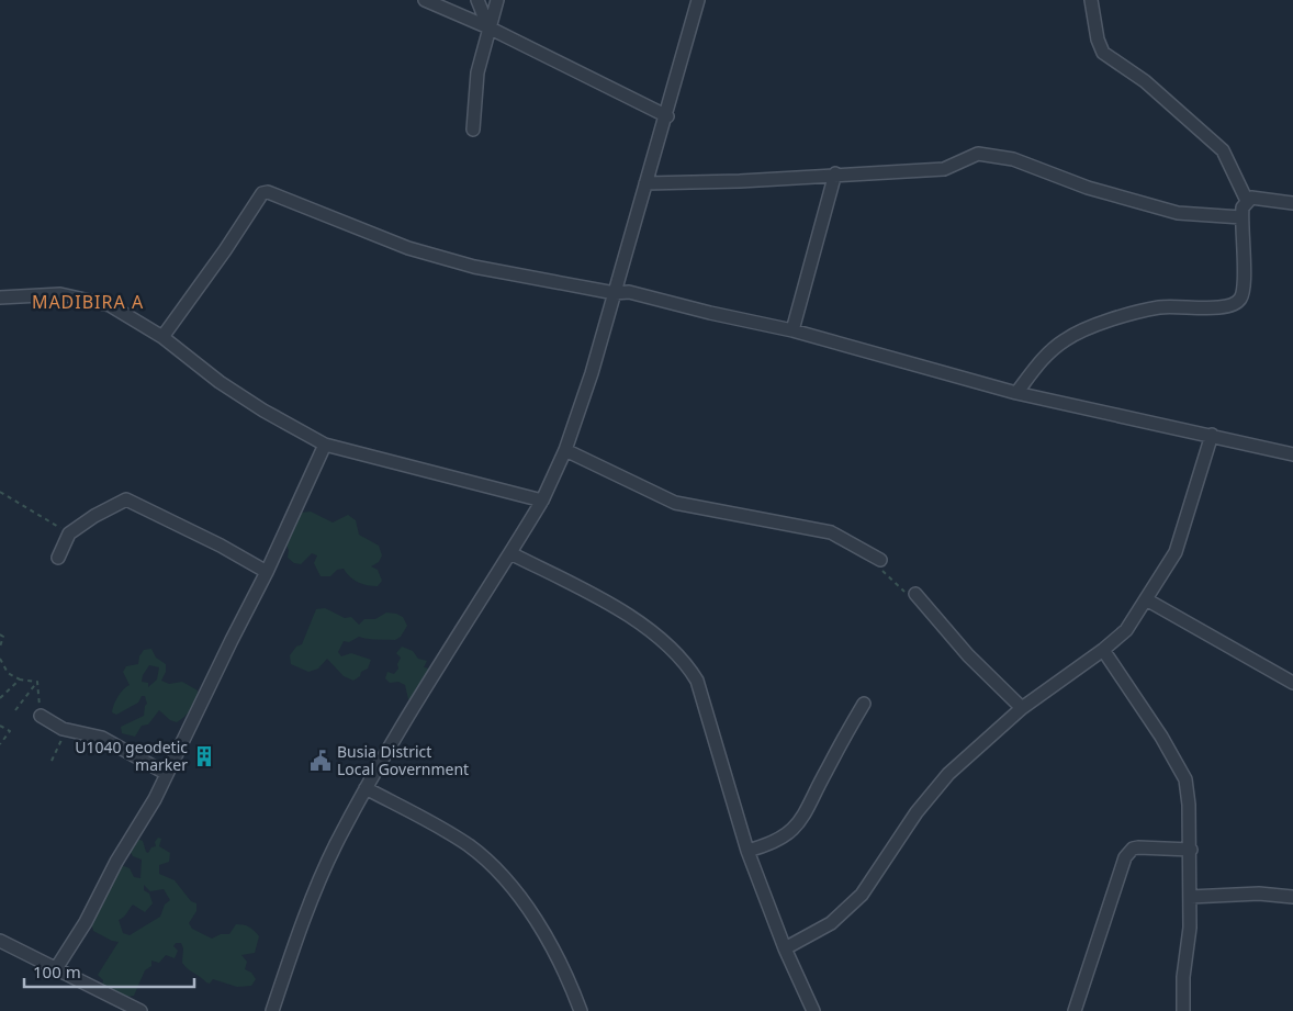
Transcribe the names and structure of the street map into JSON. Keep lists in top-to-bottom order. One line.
{"districts":["MADIBIRA A"],"places":{"building":["U1040 geodetic marker"],"public building":["Busia District Local Government"]},"scale_bar":"100 m"}
